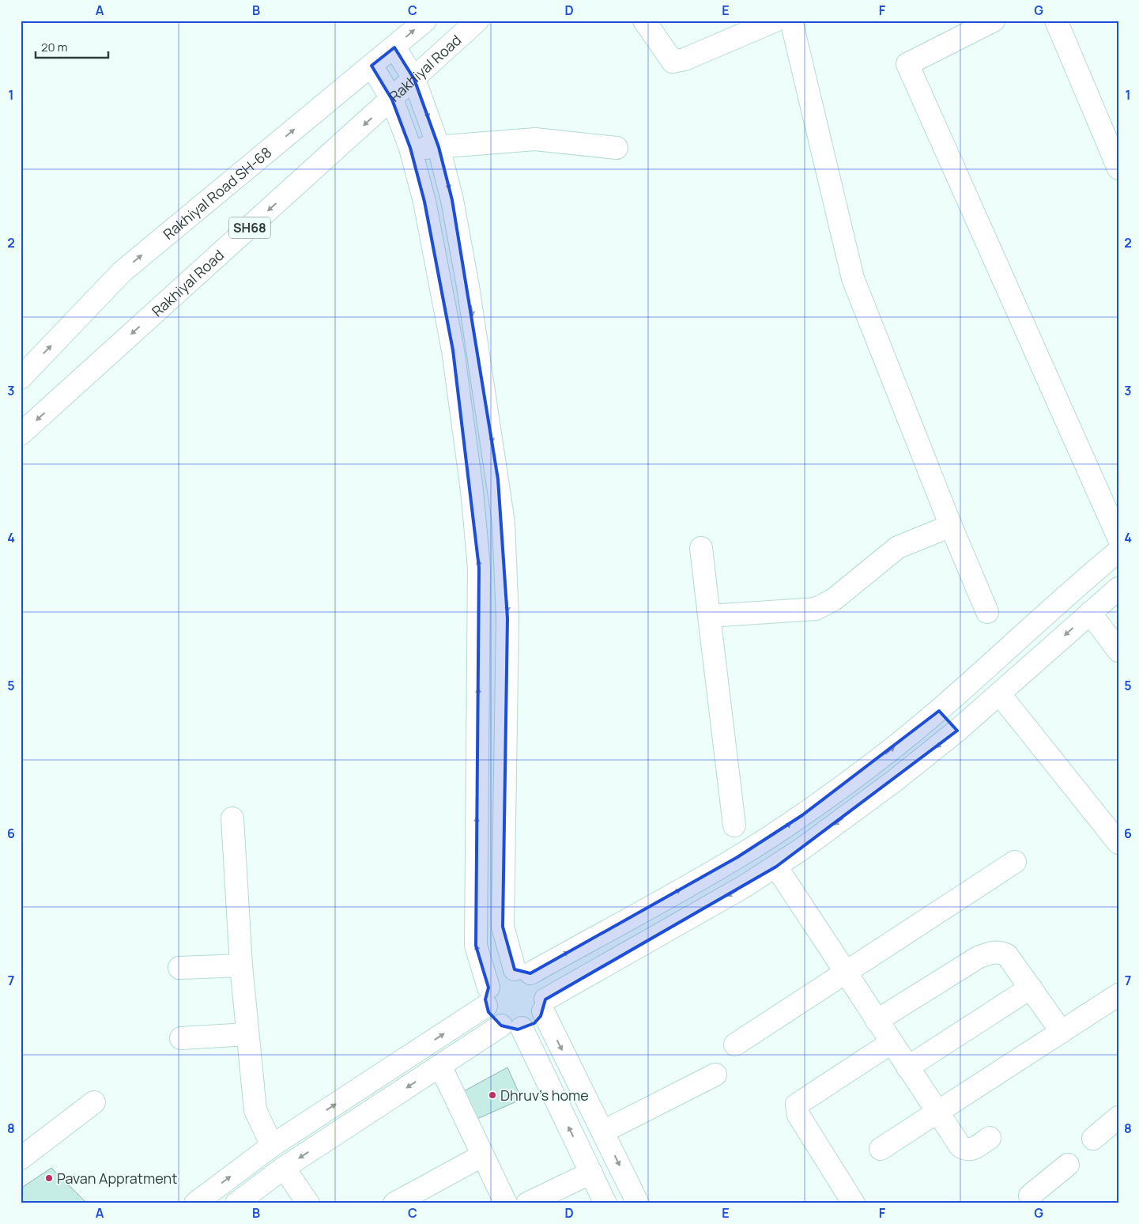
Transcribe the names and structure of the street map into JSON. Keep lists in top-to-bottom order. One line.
{"streets":{"street":["Rakhiyal Road","Rakhiyal Road SH-68","SH68"]},"one_way":["Rakhiyal Road","Rakhiyal Road SH-68"],"places":["Dhruv's home","Pavan Appratment"],"scale_bar":"20 m","grid":{"columns":["A","B","C","D","E","F","G"],"rows":["1","2","3","4","5","6","7","8"]}}
